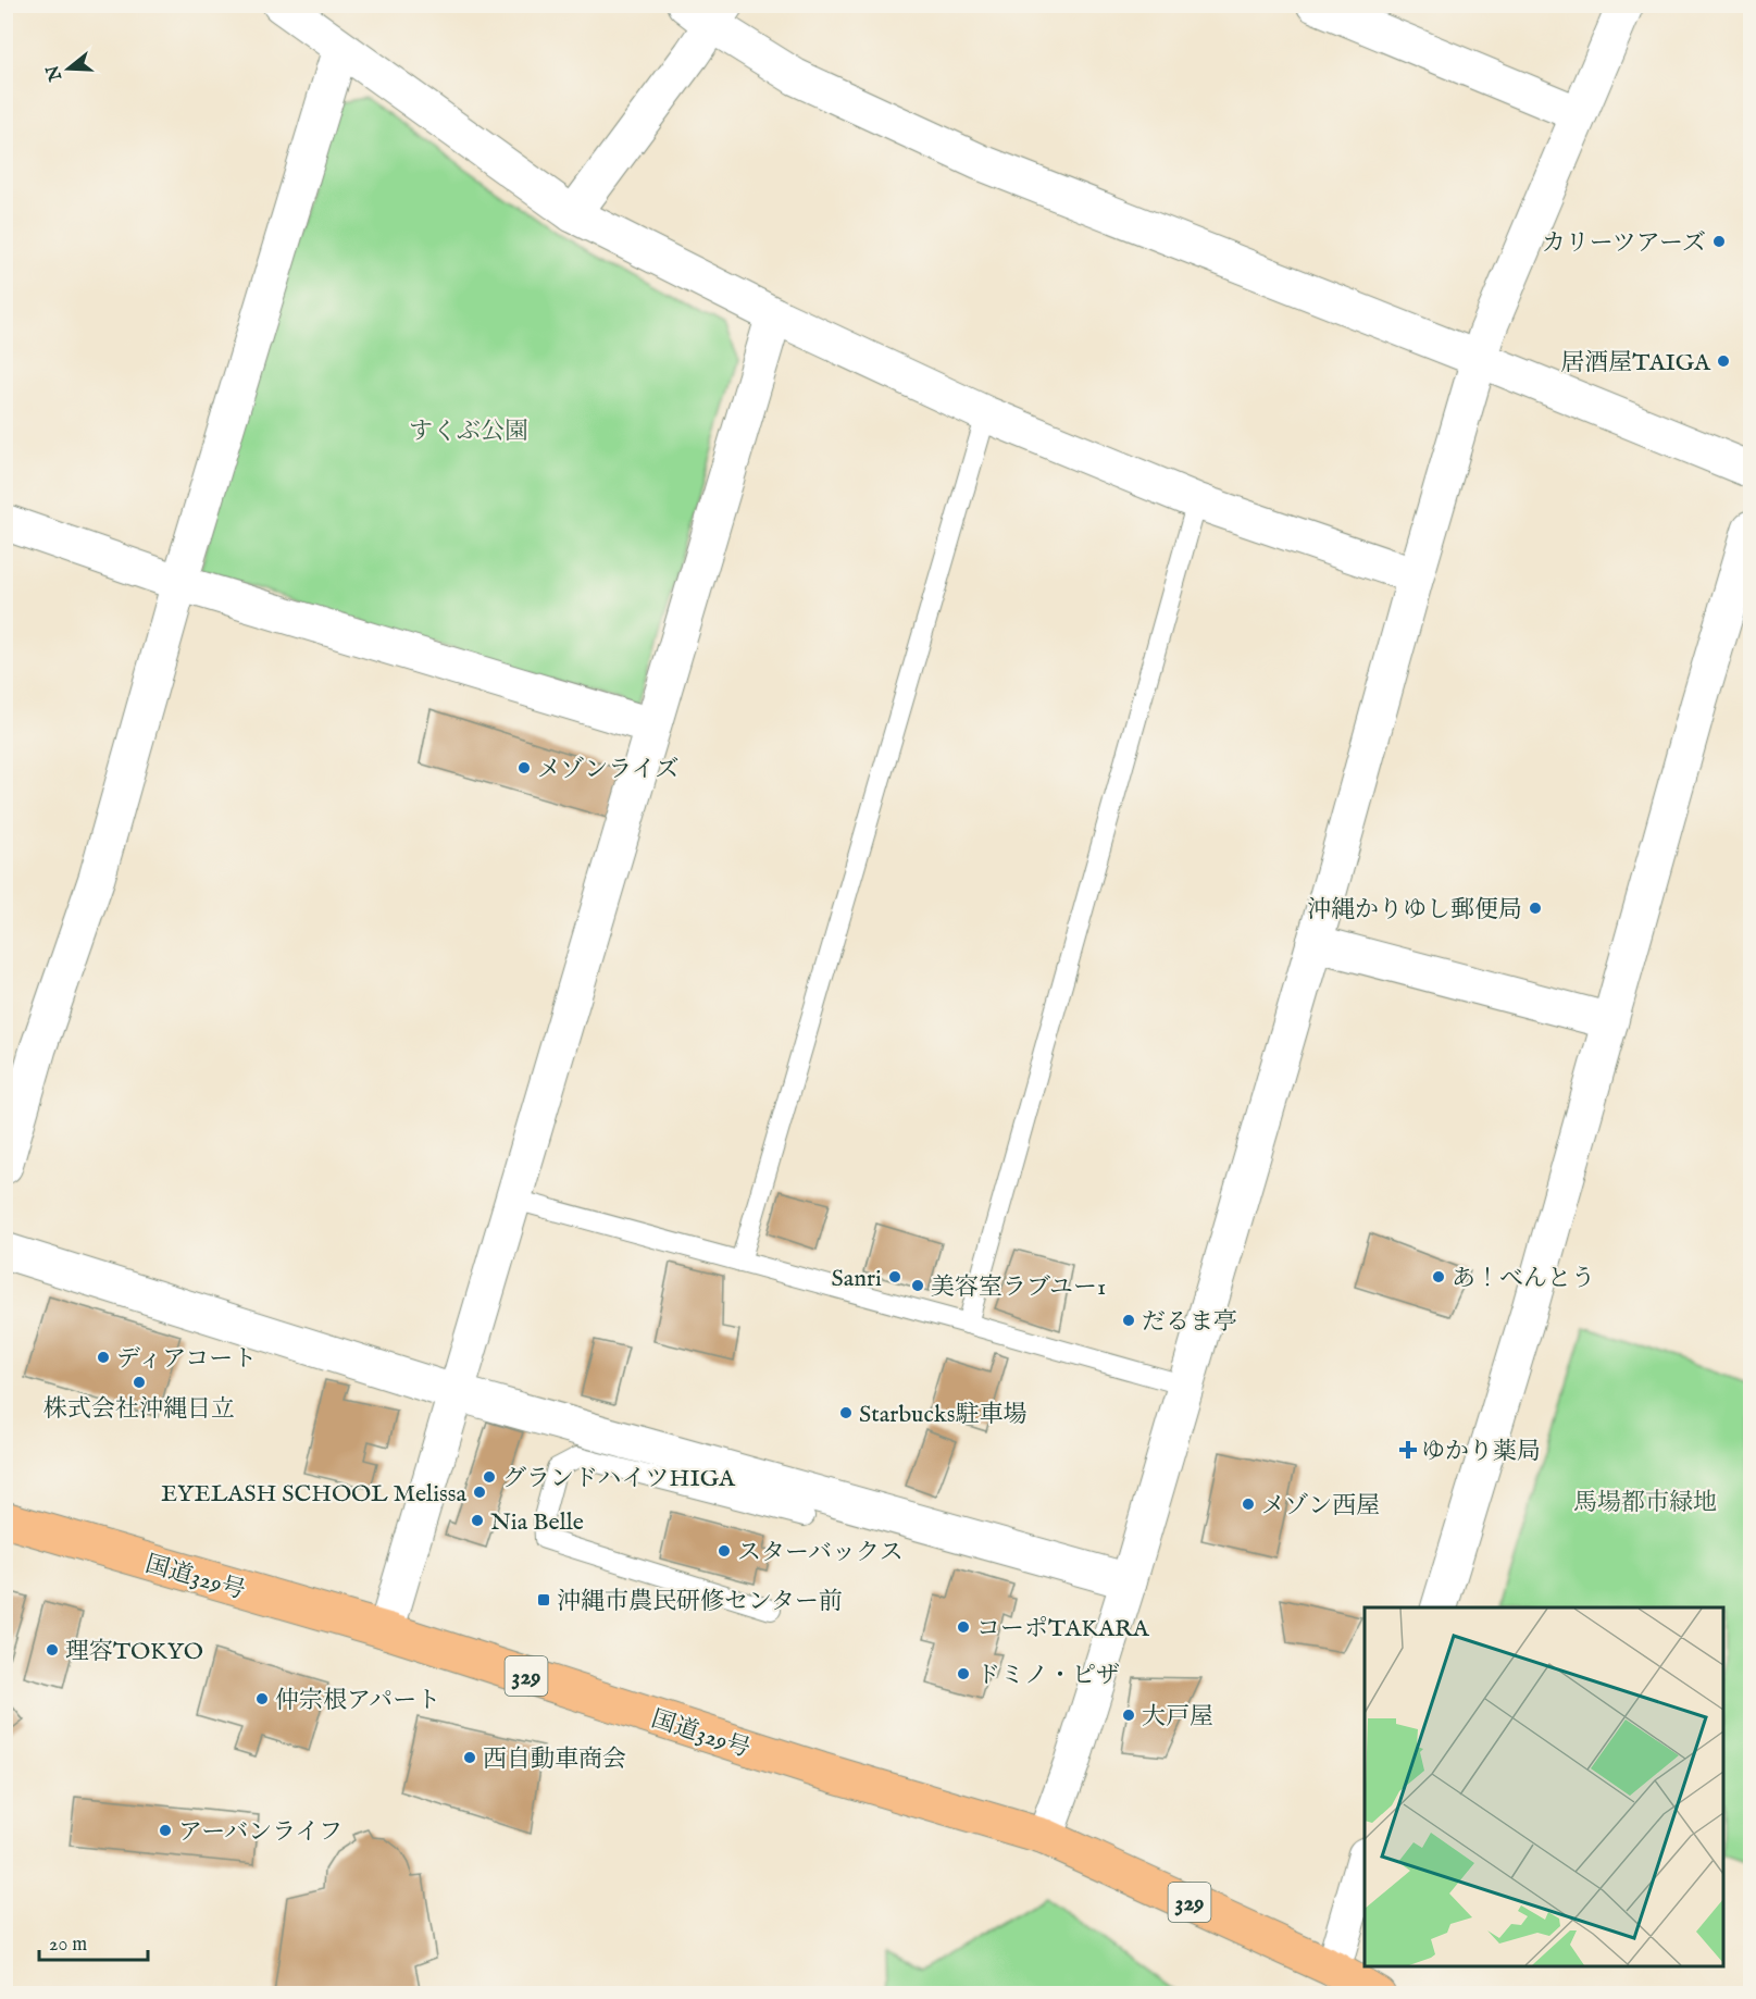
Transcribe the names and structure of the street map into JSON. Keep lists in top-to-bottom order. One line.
{"streets":{"highway":["国道329号","329"]},"parks":["すくぶ公園","馬場都市緑地"],"places":{"other":["カリーツアーズ","居酒屋TAIGA","メゾンライズ","沖縄かりゆし郵便局","Sanri","あ！べんとう","美容室ラブユー1","だるま亭","ディアコート","株式会社沖縄日立","Starbucks駐車場","グランドハイツHIGA","EYELASH SCHOOL Melissa","メゾン西屋","Nia Belle","スターバックス","コーポTAKARA","理容TOKYO","ドミノ・ピザ","仲宗根アパート","大戸屋","西自動車商会","アーバンライフ"],"health":["ゆかり薬局"],"transit":["沖縄市農民研修センター前"]},"scale_bar":"20 m","north":"left"}
